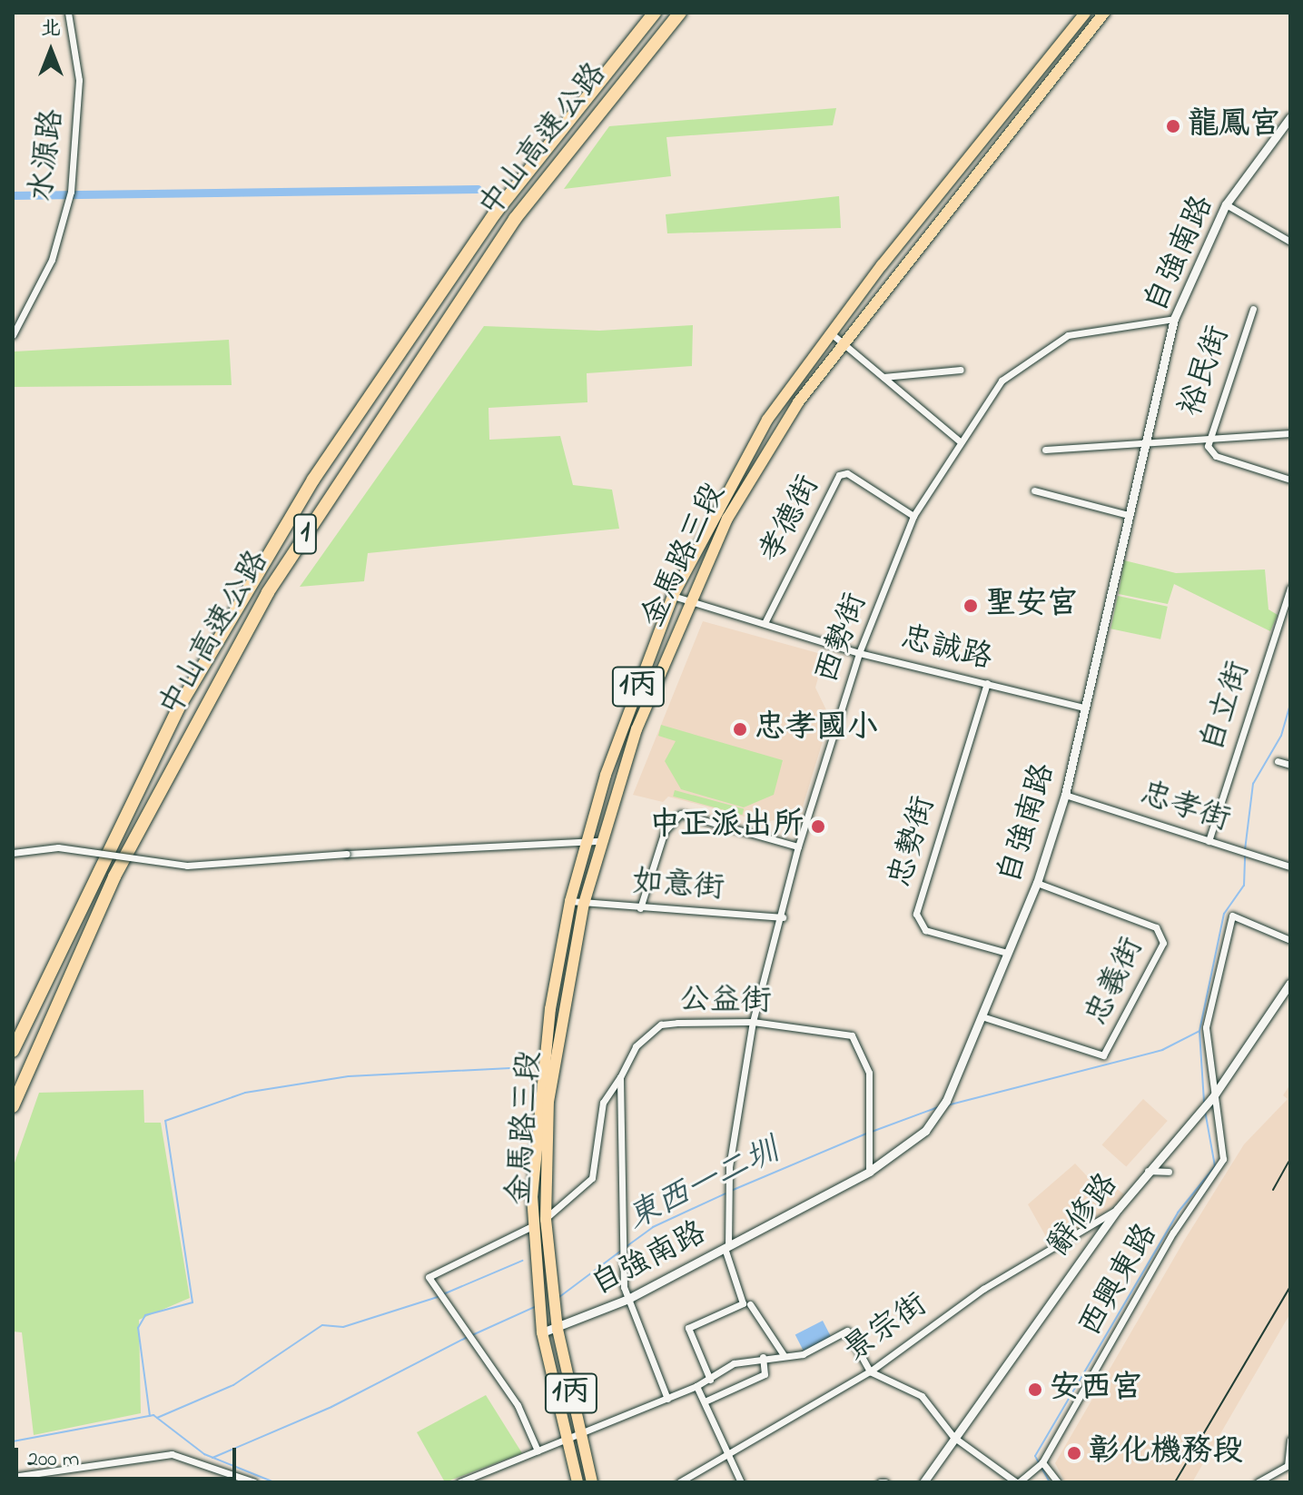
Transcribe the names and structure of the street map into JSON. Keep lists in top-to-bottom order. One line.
{"streets":{"highway":["中山高速公路","1"],"main road":["金馬路三段","1丙"],"street":["水源路","自強南路","裕民街","孝德街","西勢街","忠誠路","自立街","忠孝街","忠勢街","如意街","忠義街","公益街","辭修路","西興東路","景宗街"]},"crossings":[["自強南路","金馬路三段"],["自強南路","西勢街"],["自強南路","忠誠路"],["自強南路","忠孝街"],["自強南路","忠勢街"],["自強南路","忠義街"],["自強南路","公益街"],["孝德街","西勢街"],["孝德街","忠誠路"],["金馬路三段","忠誠路"],["金馬路三段","如意街"],["西勢街","忠誠路"],["西勢街","如意街"],["西勢街","公益街"],["忠誠路","忠勢街"],["自立街","忠孝街"],["辭修路","西興東路"],["辭修路","景宗街"]],"water":["東西一二圳"],"places":["龍鳳宮","聖安宮","忠孝國小","中正派出所","安西宮","彰化機務段"],"scale_bar":"200 m","north":"top"}
